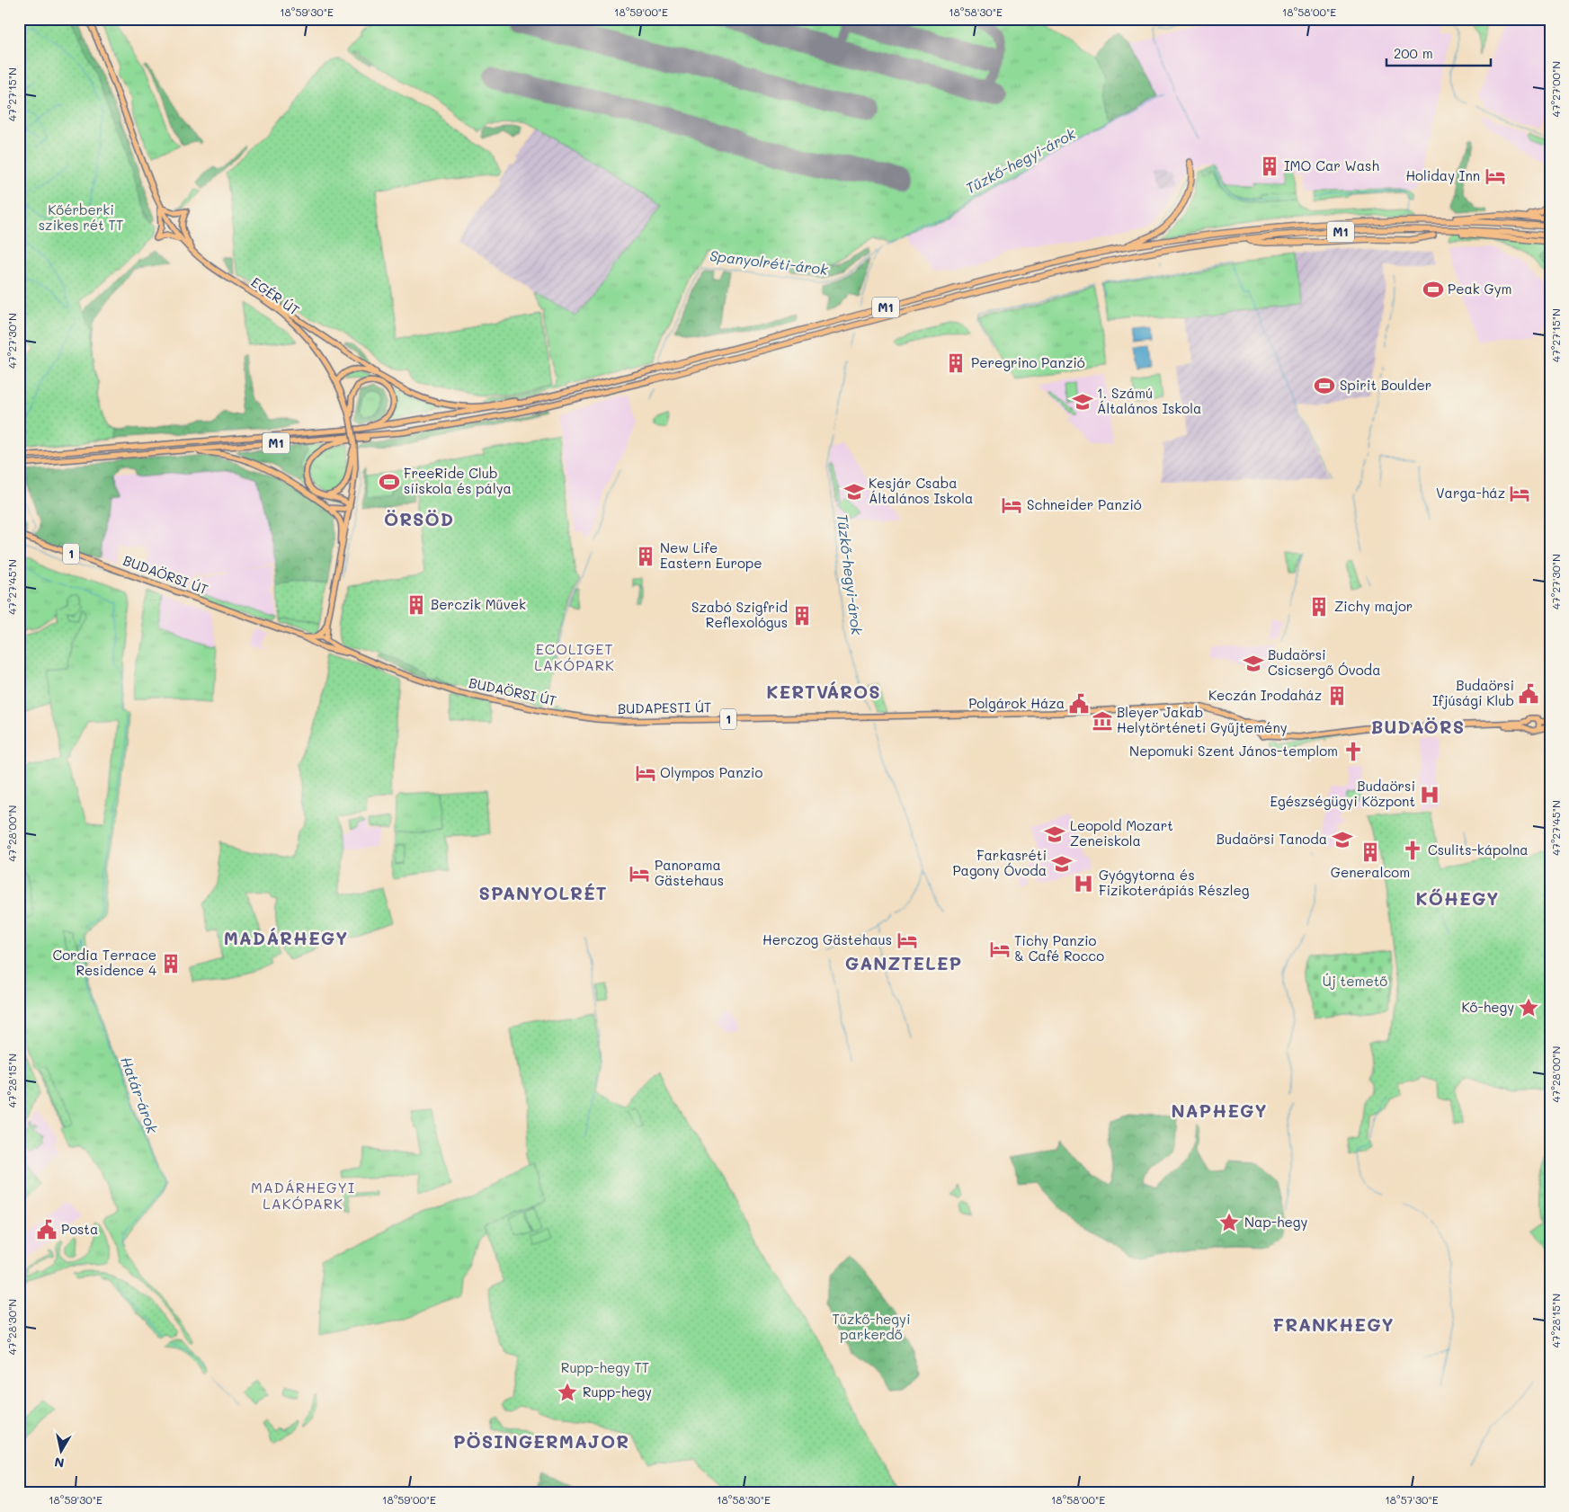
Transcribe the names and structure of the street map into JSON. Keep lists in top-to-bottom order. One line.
{"streets":{"highway":["M1"],"main road":["EGÉR ÚT","1","BUDAÖRSI ÚT","BUDAPESTI ÚT"]},"crossings":[["EGÉR ÚT","BUDAÖRSI ÚT"],["1","BUDAPESTI ÚT"],["BUDAÖRSI ÚT","BUDAPESTI ÚT"]],"districts":["ÖRSÖD","ECOLIGET LAKÓPARK","KERTVÁROS","BUDAÖRS","SPANYOLRÉT","KŐHEGY","MADÁRHEGY","GANZTELEP","NAPHEGY","MADÁRHEGYI LAKÓPARK","FRANKHEGY","PÖSINGERMAJOR"],"water":["Tűzkő-hegyi-árok","Spanyolréti-árok","Határ-árok"],"parks":["Kőérberki szikes rét TT","Új temető","Tűzkő-hegyi parkerdő","Rupp-hegy TT"],"places":{"building":["IMO Car Wash","Peregrino Panzió","New Life Eastern Europe","Berczik Művek","Zichy major","Szabó Szigfrid Reflexológus","Keczán Irodaház","Generalcom","Cordia Terrace Residence 4"],"hotel":["Holiday Inn","Varga-ház","Schneider Panzió","Olympos Panzio","Panorama Gästehaus","Herczog Gästehaus","Tichy Panzio & Café Rocco"],"sports":["Peak Gym","Spirit Boulder","FreeRide Club síiskola és pálya"],"school or university":["1. Számú Általános Iskola","Kesjár Csaba Általános Iskola","Budaörsi Csicsergő Óvoda","Leopold Mozart Zeneiskola","Budaörsi Tanoda","Farkasréti Pagony Óvoda"],"public building":["Budaörsi Ifjúsági Klub","Polgárok Háza","Posta"],"museum":["Bleyer Jakab Helytörténeti Gyűjtemény"],"church":["Nepomuki Szent János-templom","Csulits-kápolna"],"hospital":["Budaörsi Egészségügyi Központ","Gyógytorna és Fizikoterápiás Részleg"],"place":["Kő-hegy","Nap-hegy","Rupp-hegy"]},"scale_bar":"200 m","north":"bottom","coordinates":["18°59'30\"E","18°59'00\"E","18°58'30\"E","18°58'00\"E","47°27'00\"N","47°27'15\"N","47°27'30\"N","47°27'45\"N","47°28'00\"N","47°28'15\"N","47°28'30\"N","18°57'30\"E"]}
